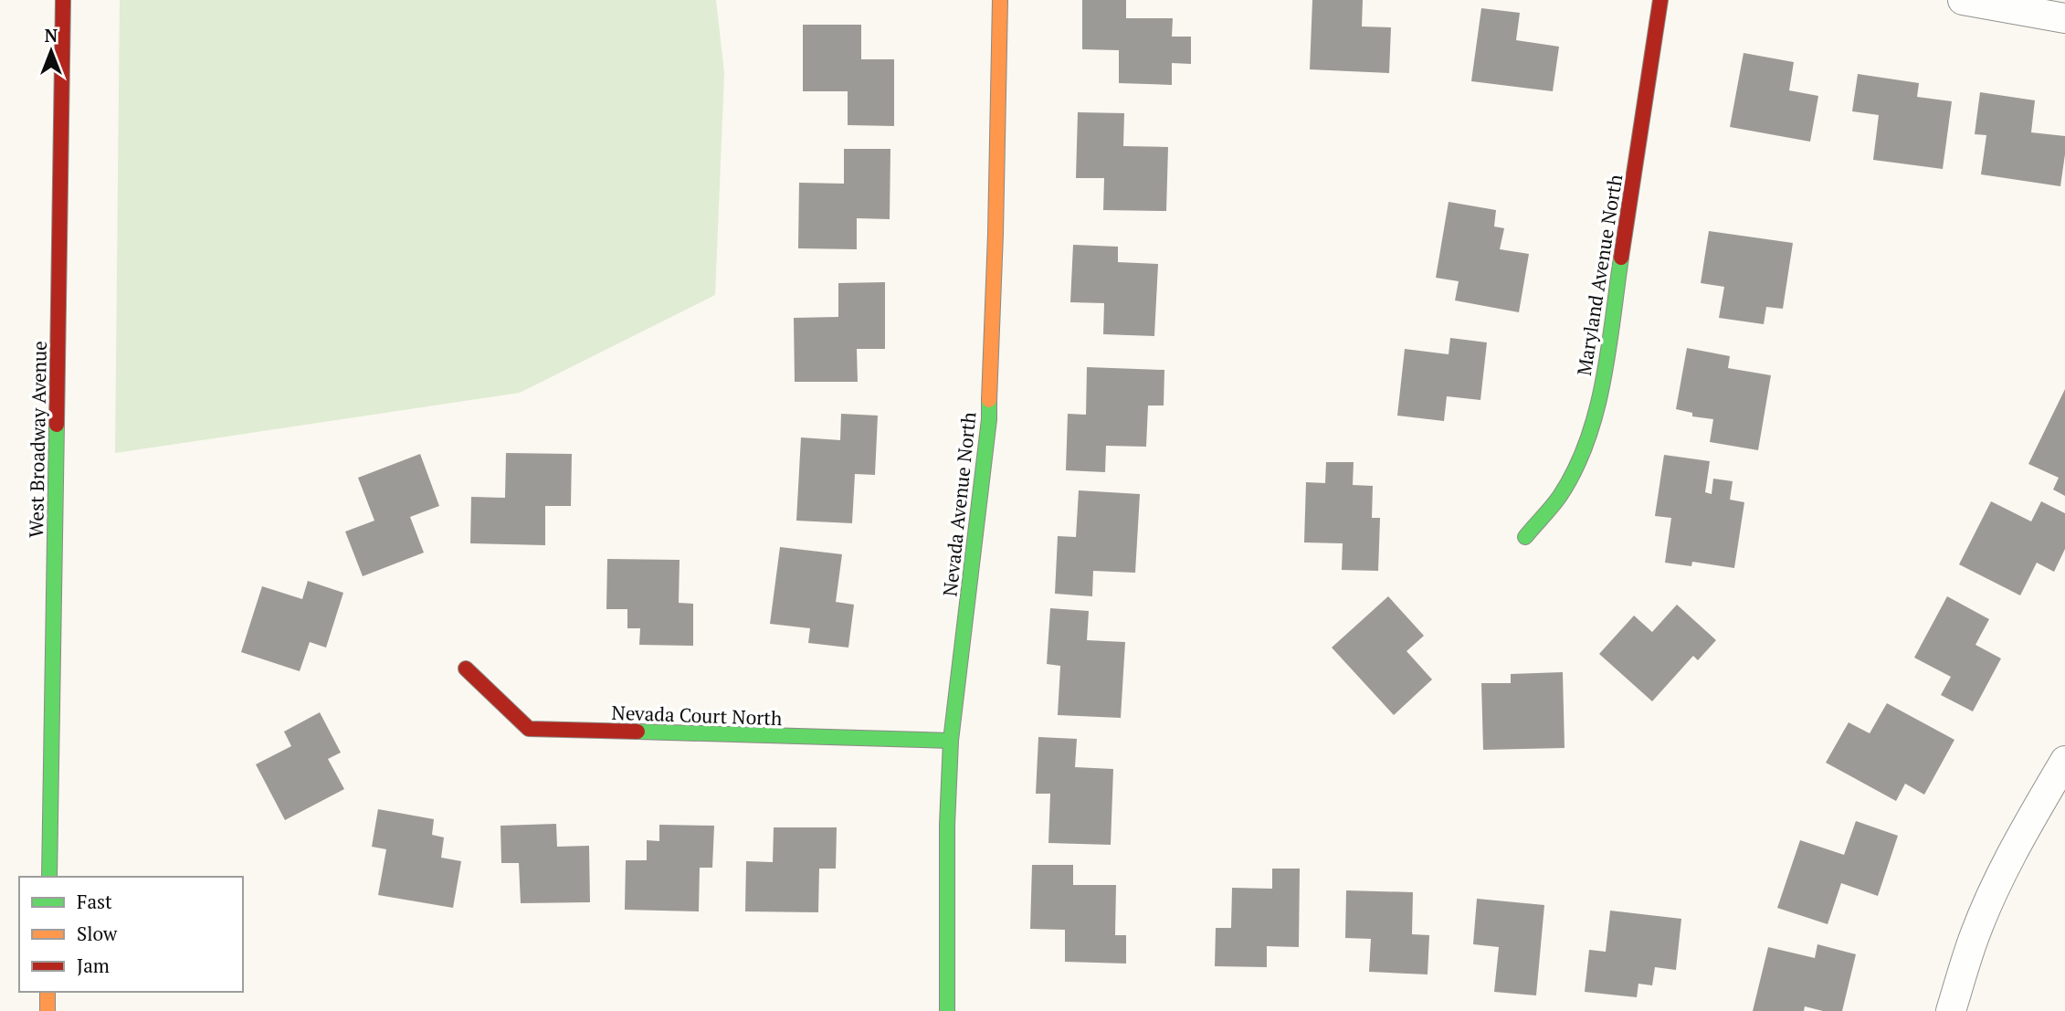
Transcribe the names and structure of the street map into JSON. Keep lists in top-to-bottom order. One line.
{"streets":{"street":["Maryland Avenue North","West Broadway Avenue","Nevada Avenue North","Nevada Court North"]},"crossings":[["Nevada Avenue North","Nevada Court North"]],"legend":["Fast","Slow","Jam"],"north":"top"}
